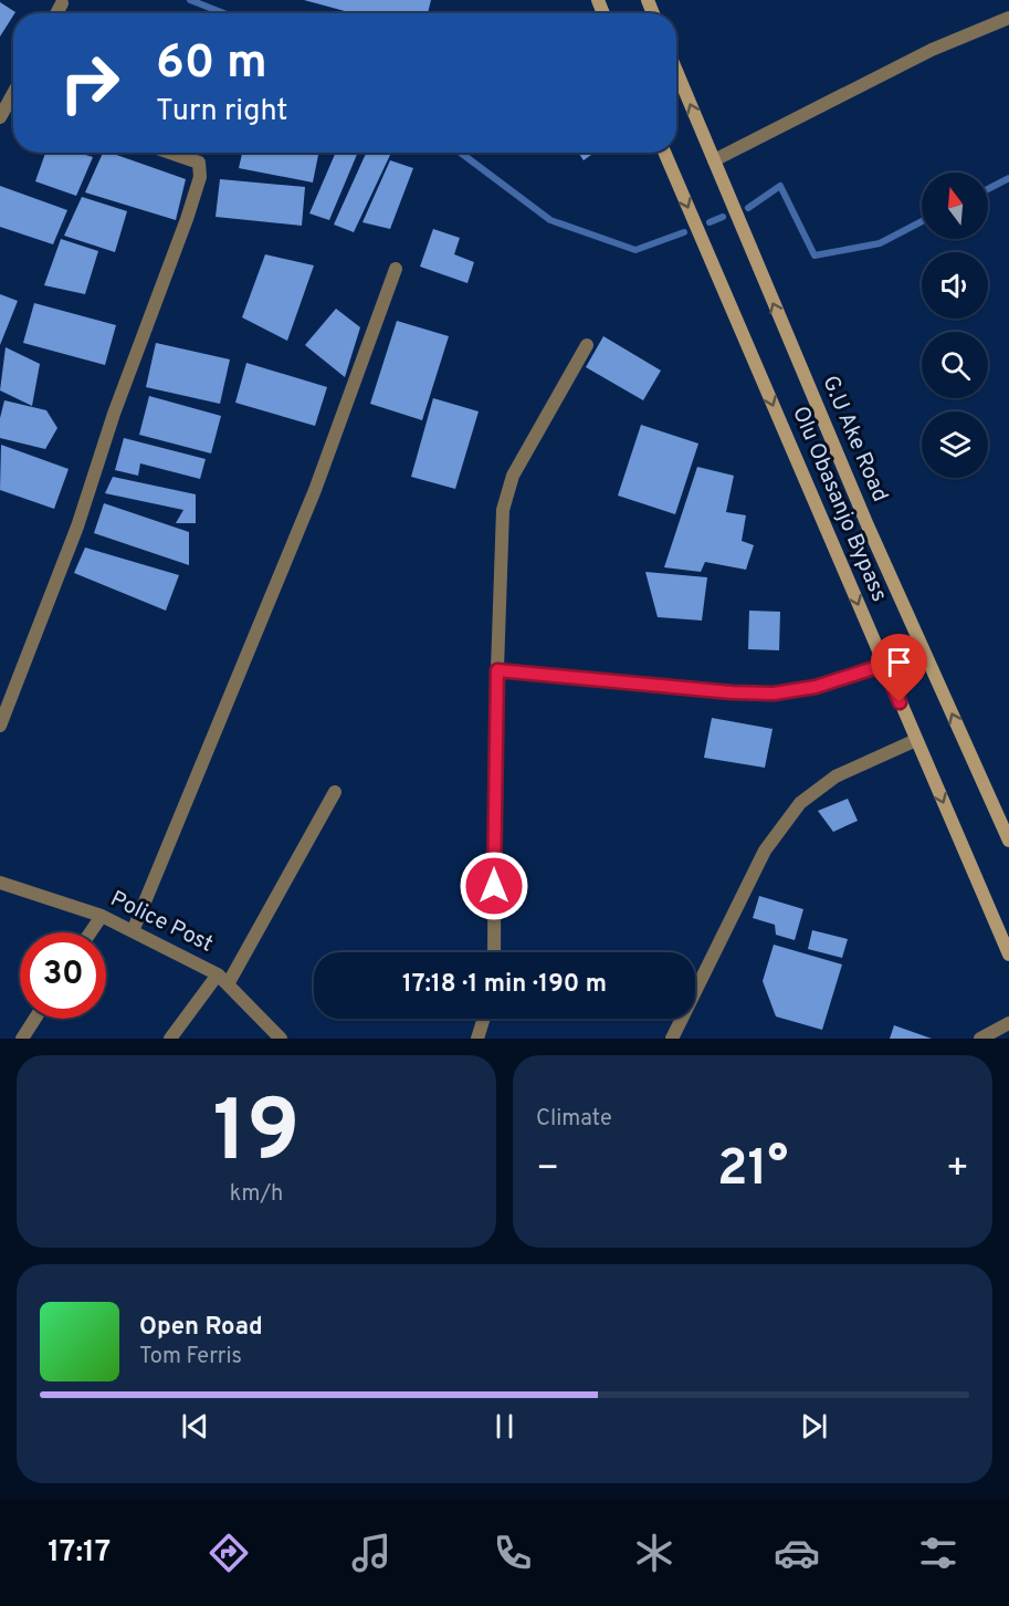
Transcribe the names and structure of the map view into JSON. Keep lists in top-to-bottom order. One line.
{"streets":{"main road":["G.U Ake Road","Olu Obasanjo Bypass"],"street":["Police Post"]},"one_way":["G.U Ake Road","Olu Obasanjo Bypass"],"north":"top","page":{"turn":["60 m","Turn right"],"limit":"30","trip":"17:18 · 1 min · 190 m","tile":[["19","km/h"],"Climate"],"heat":["−","21°","+"],"song":["Open Road","Tom Ferris"],"tabs":"17:17"}}
